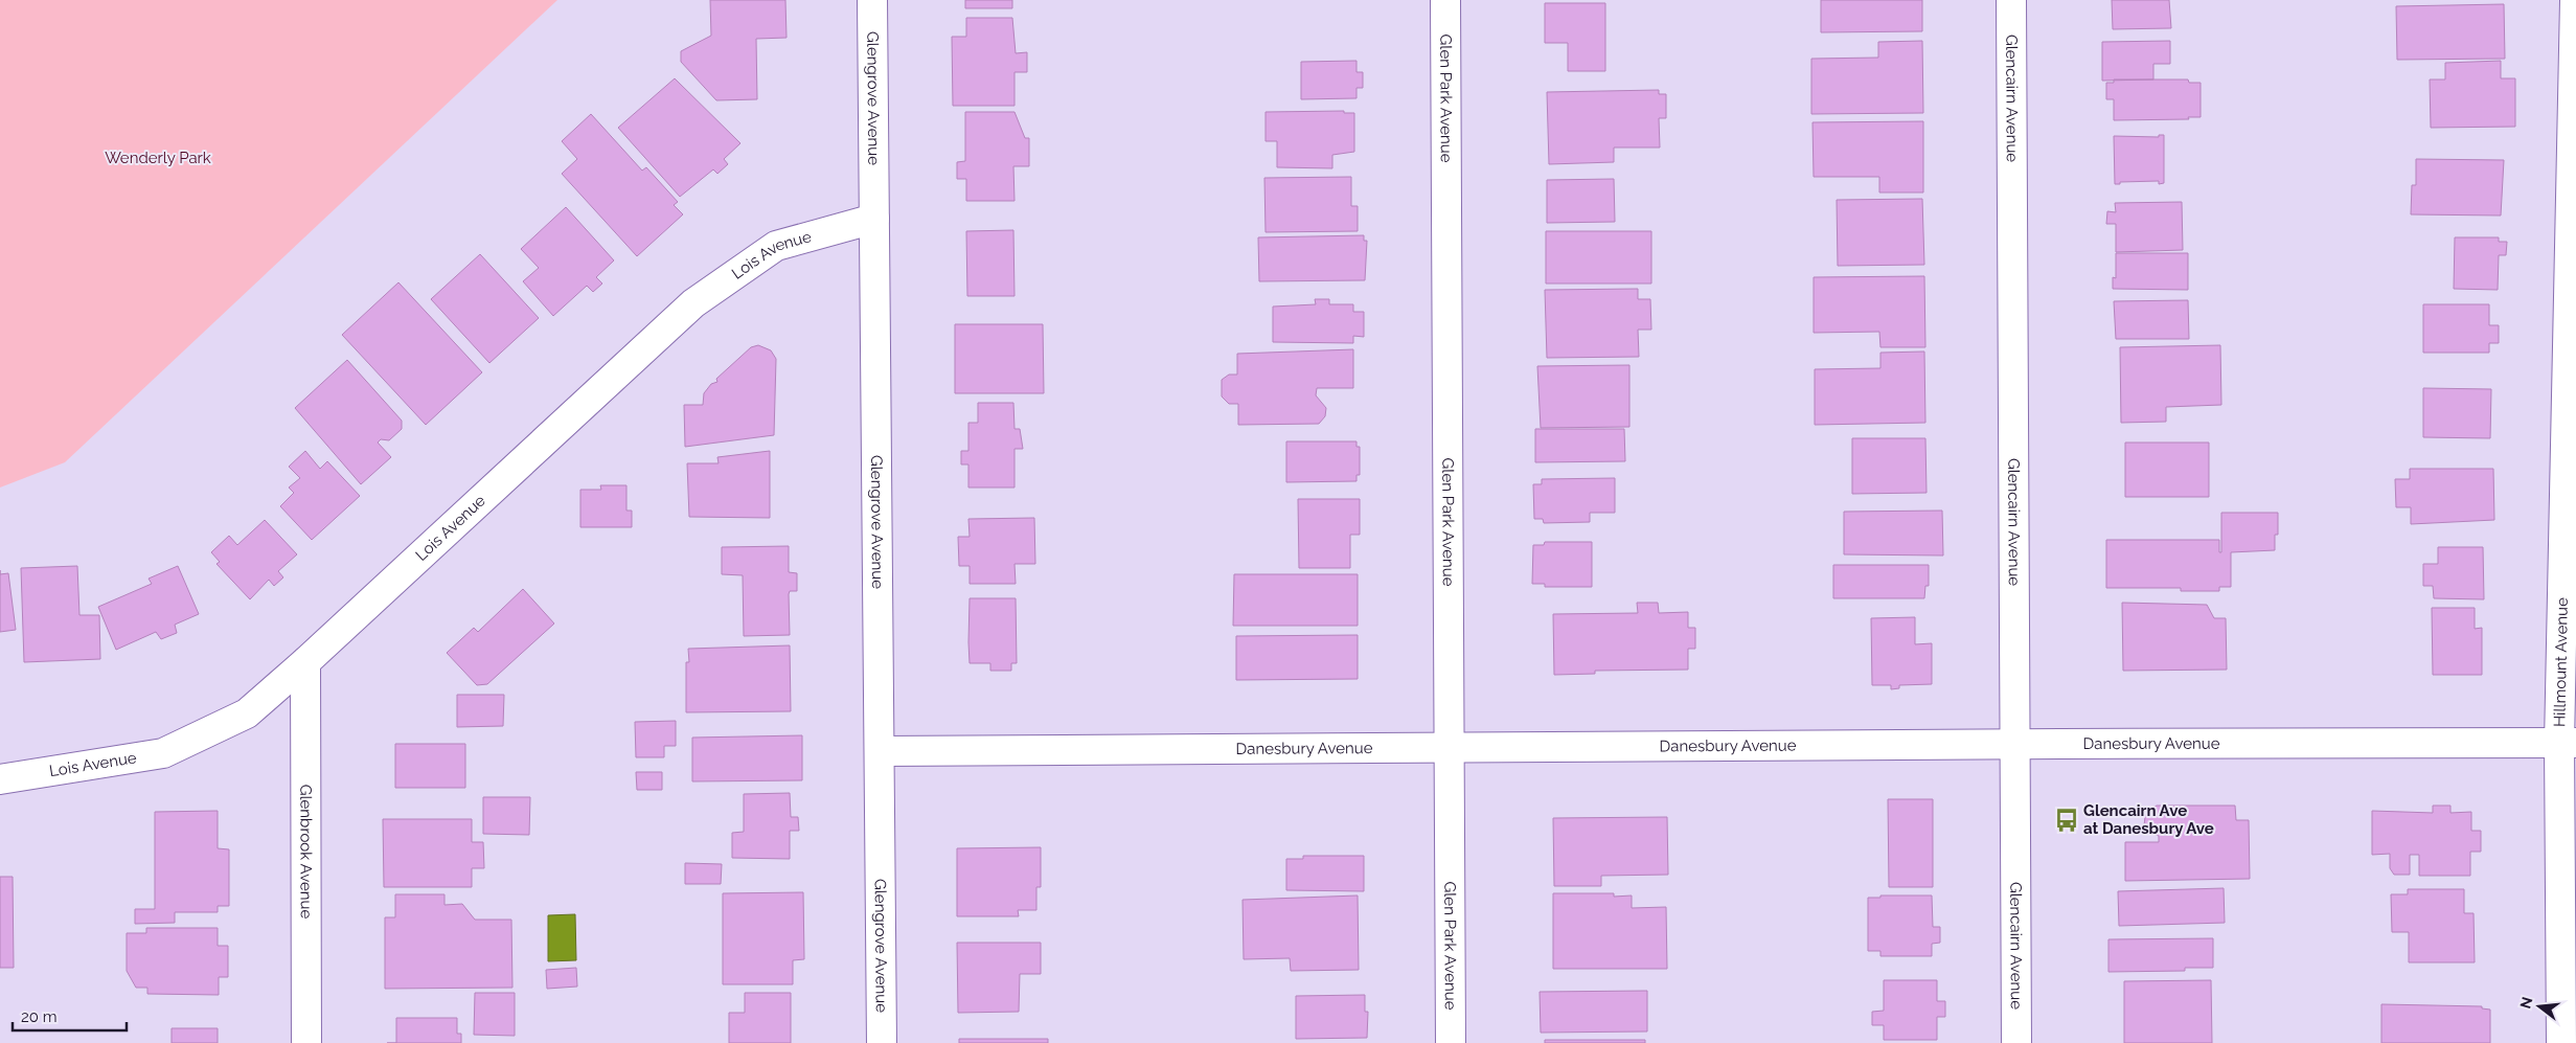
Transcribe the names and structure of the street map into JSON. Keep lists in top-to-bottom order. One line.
{"streets":{"street":["Glengrove Avenue","Glen Park Avenue","Glencairn Avenue","Lois Avenue","Hillmount Avenue","Danesbury Avenue","Glenbrook Avenue"]},"crossings":[["Glengrove Avenue","Lois Avenue"],["Glengrove Avenue","Danesbury Avenue"],["Glen Park Avenue","Danesbury Avenue"],["Glencairn Avenue","Danesbury Avenue"],["Lois Avenue","Glenbrook Avenue"],["Hillmount Avenue","Danesbury Avenue"]],"parks":["Wenderly Park"],"places":{"bus stop":["Glencairn Ave at Danesbury Ave"]},"scale_bar":"20 m","north":"left"}
